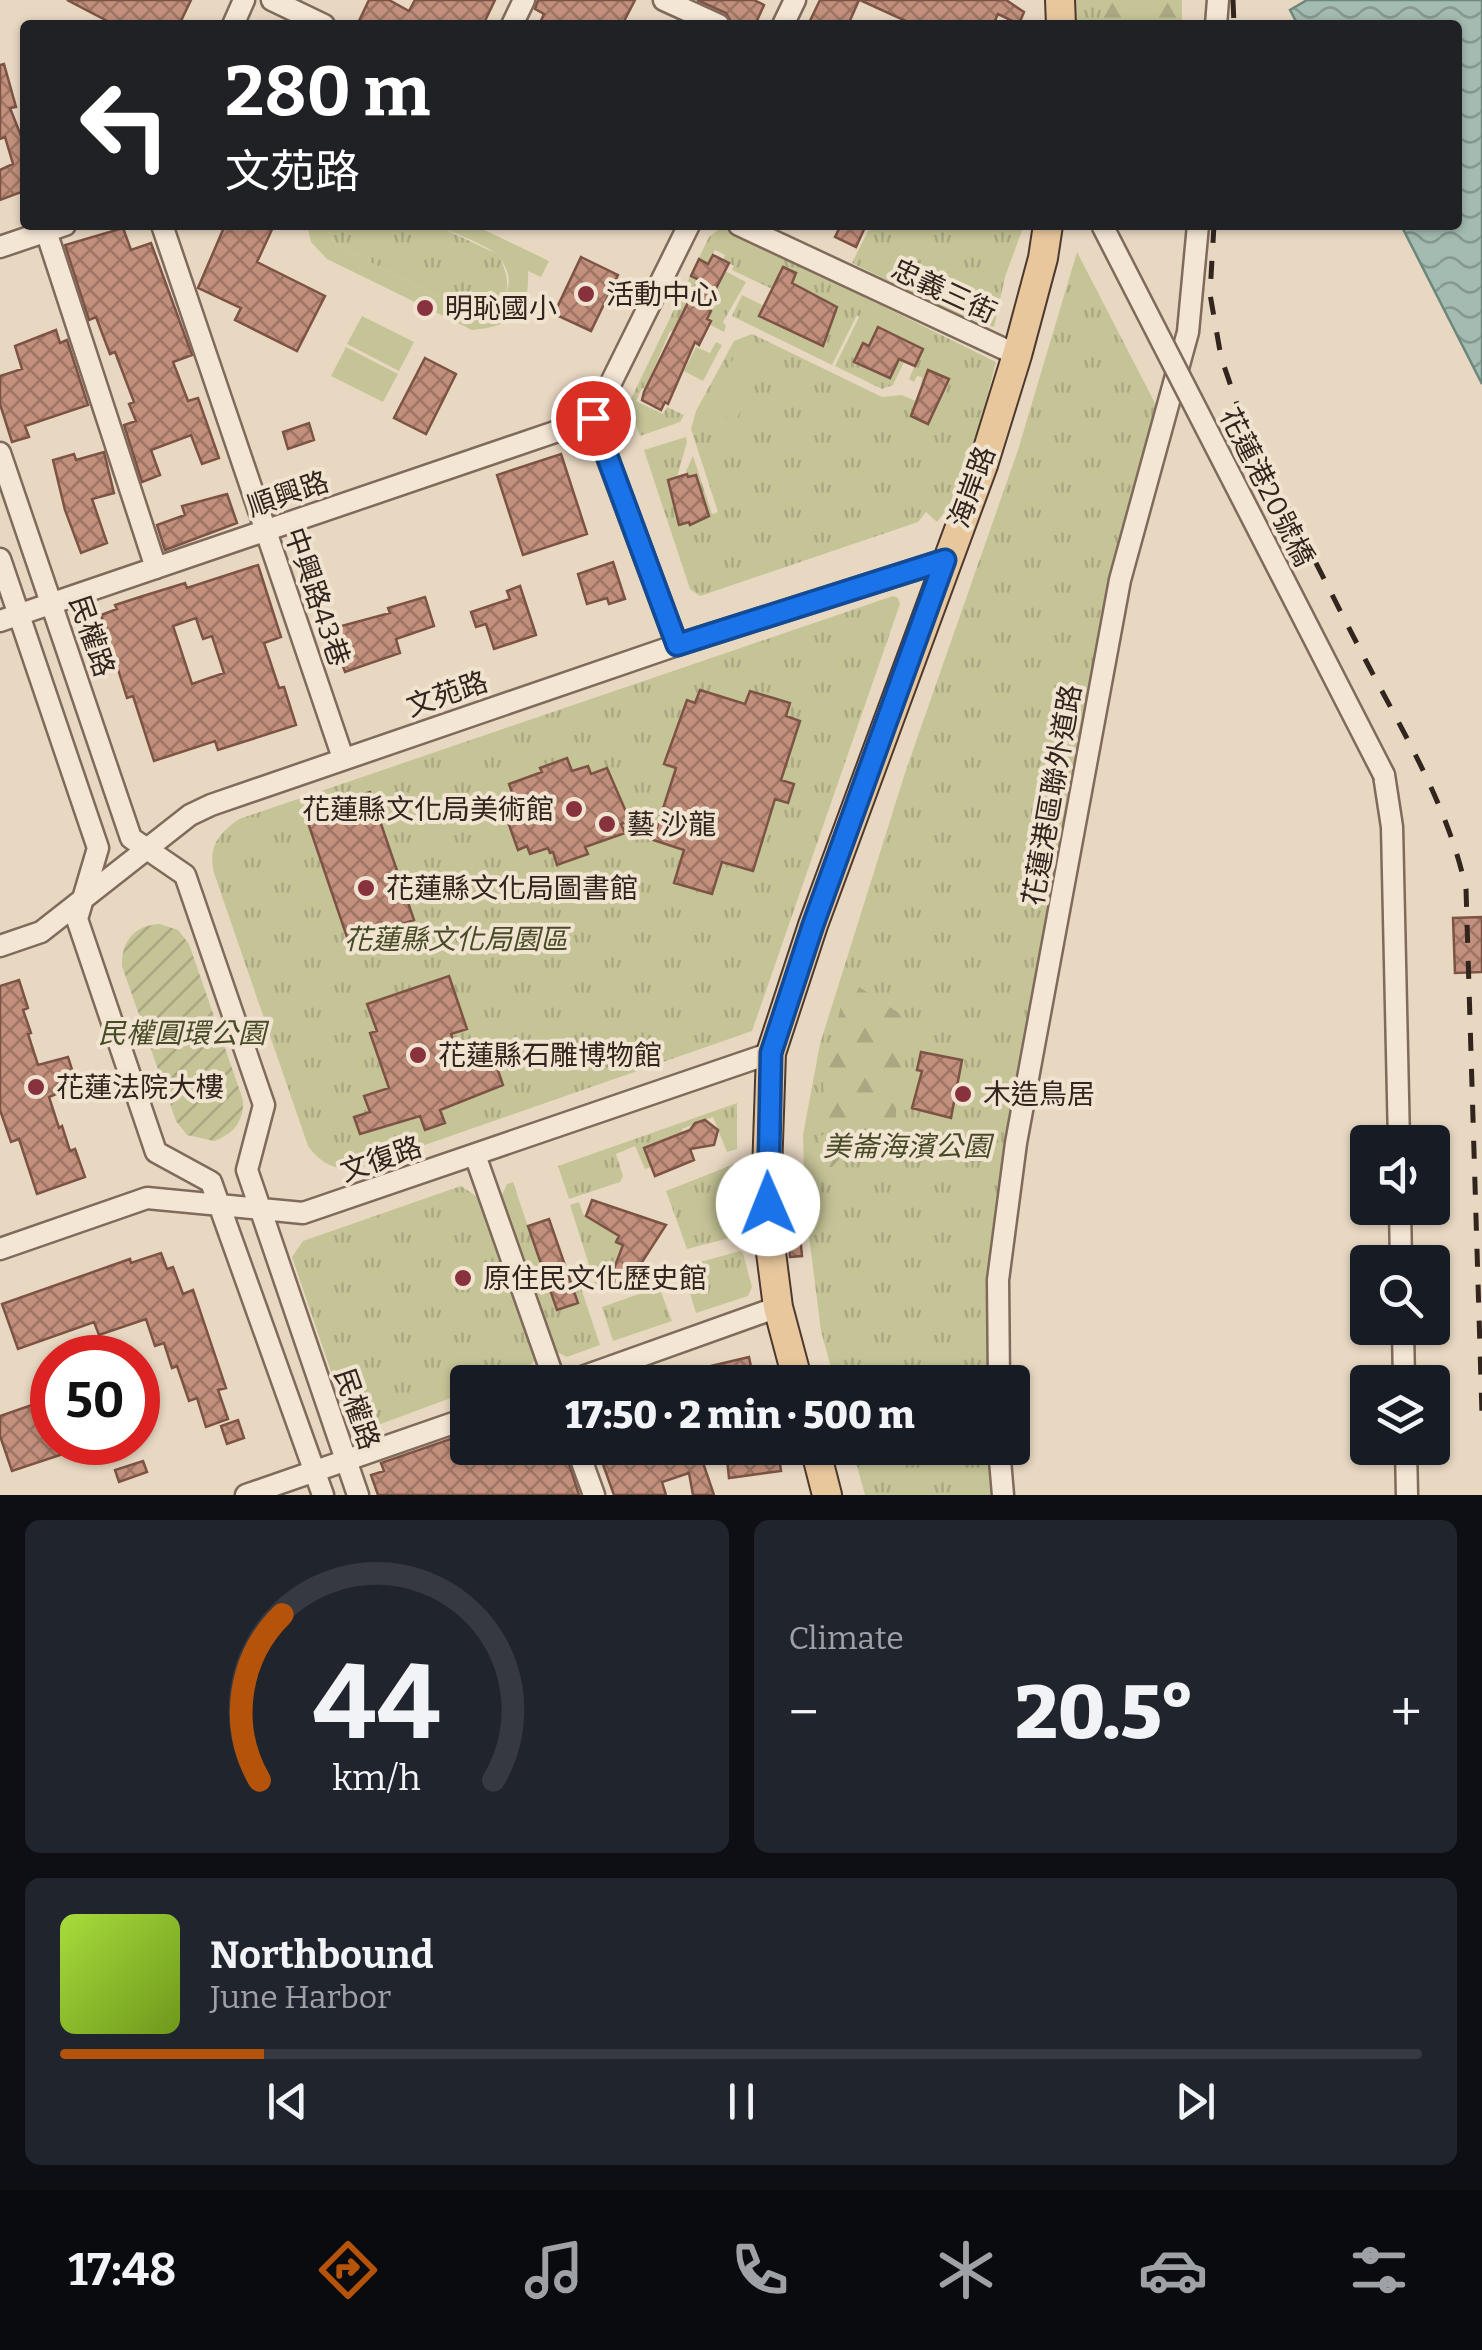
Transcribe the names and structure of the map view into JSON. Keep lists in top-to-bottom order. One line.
{"streets":{"main road":["海岸路"],"street":["忠義三街","花蓮港20號橋","順興路","中興路43巷","民權路","文苑路","花蓮港區聯外道路","文復路"]},"crossings":[["忠義三街","海岸路"],["海岸路","文苑路"],["海岸路","文復路"],["順興路","中興路43巷"],["順興路","民權路"],["中興路43巷","文苑路"],["民權路","文苑路"],["民權路","文復路"]],"parks":["花蓮縣文化局園區","民權圓環公園","美崙海濱公園"],"places":["活動中心","明恥國小","花蓮縣文化局美術館","藝 沙龍","花蓮縣文化局圖書館","花蓮縣石雕博物館","花蓮法院大樓","木造鳥居","原住民文化歷史館"],"page":{"turn":["280 m","文苑路"],"limit":"50","trip":"17:50 · 2 min · 500 m","tile":"Climate","heat":["−","20.5°","+"],"song":["Northbound","June Harbor"],"tabs":"17:48","gauge":["44","km/h"]}}
